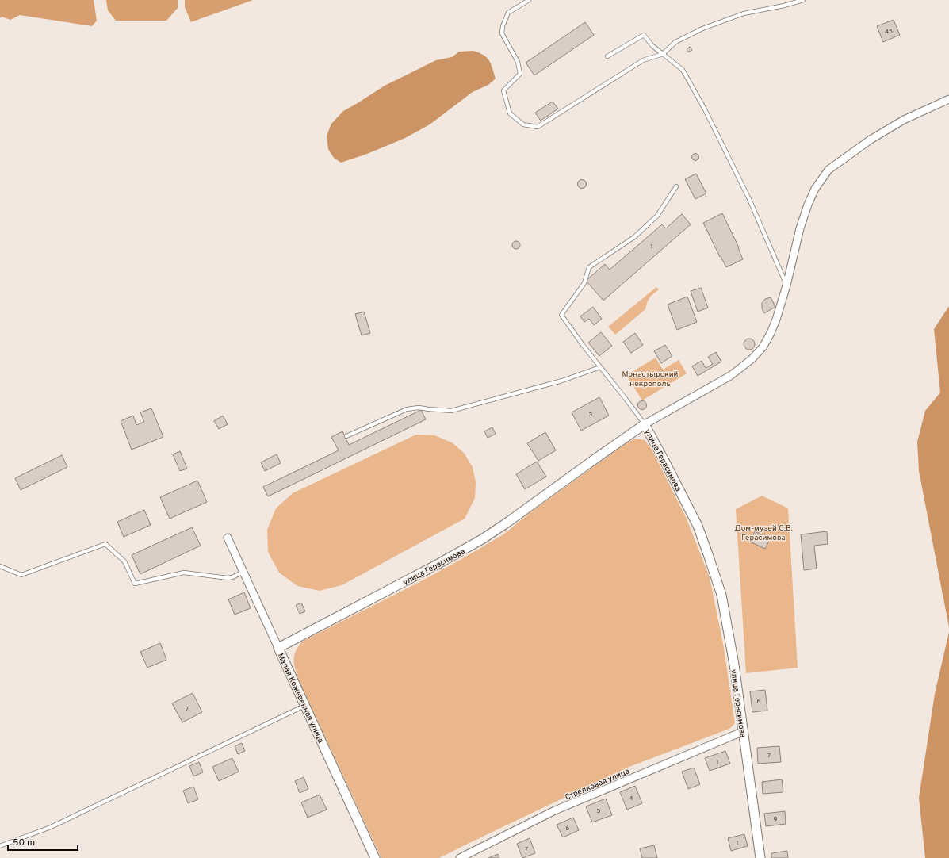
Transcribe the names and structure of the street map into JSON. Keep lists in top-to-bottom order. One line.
{"streets":{"street":["улица Герасимова","Малая Кожевенная улица","Стрелковая улица"]},"crossings":[["улица Герасимова","Малая Кожевенная улица"],["улица Герасимова","Стрелковая улица"]],"parks":["Монастырский некрополь","Дом-музей С.В. Герасимова"],"house_numbers":["45","1","3","6","7","7","1","4","5","9","6","1","7"],"scale_bar":"50 m"}
